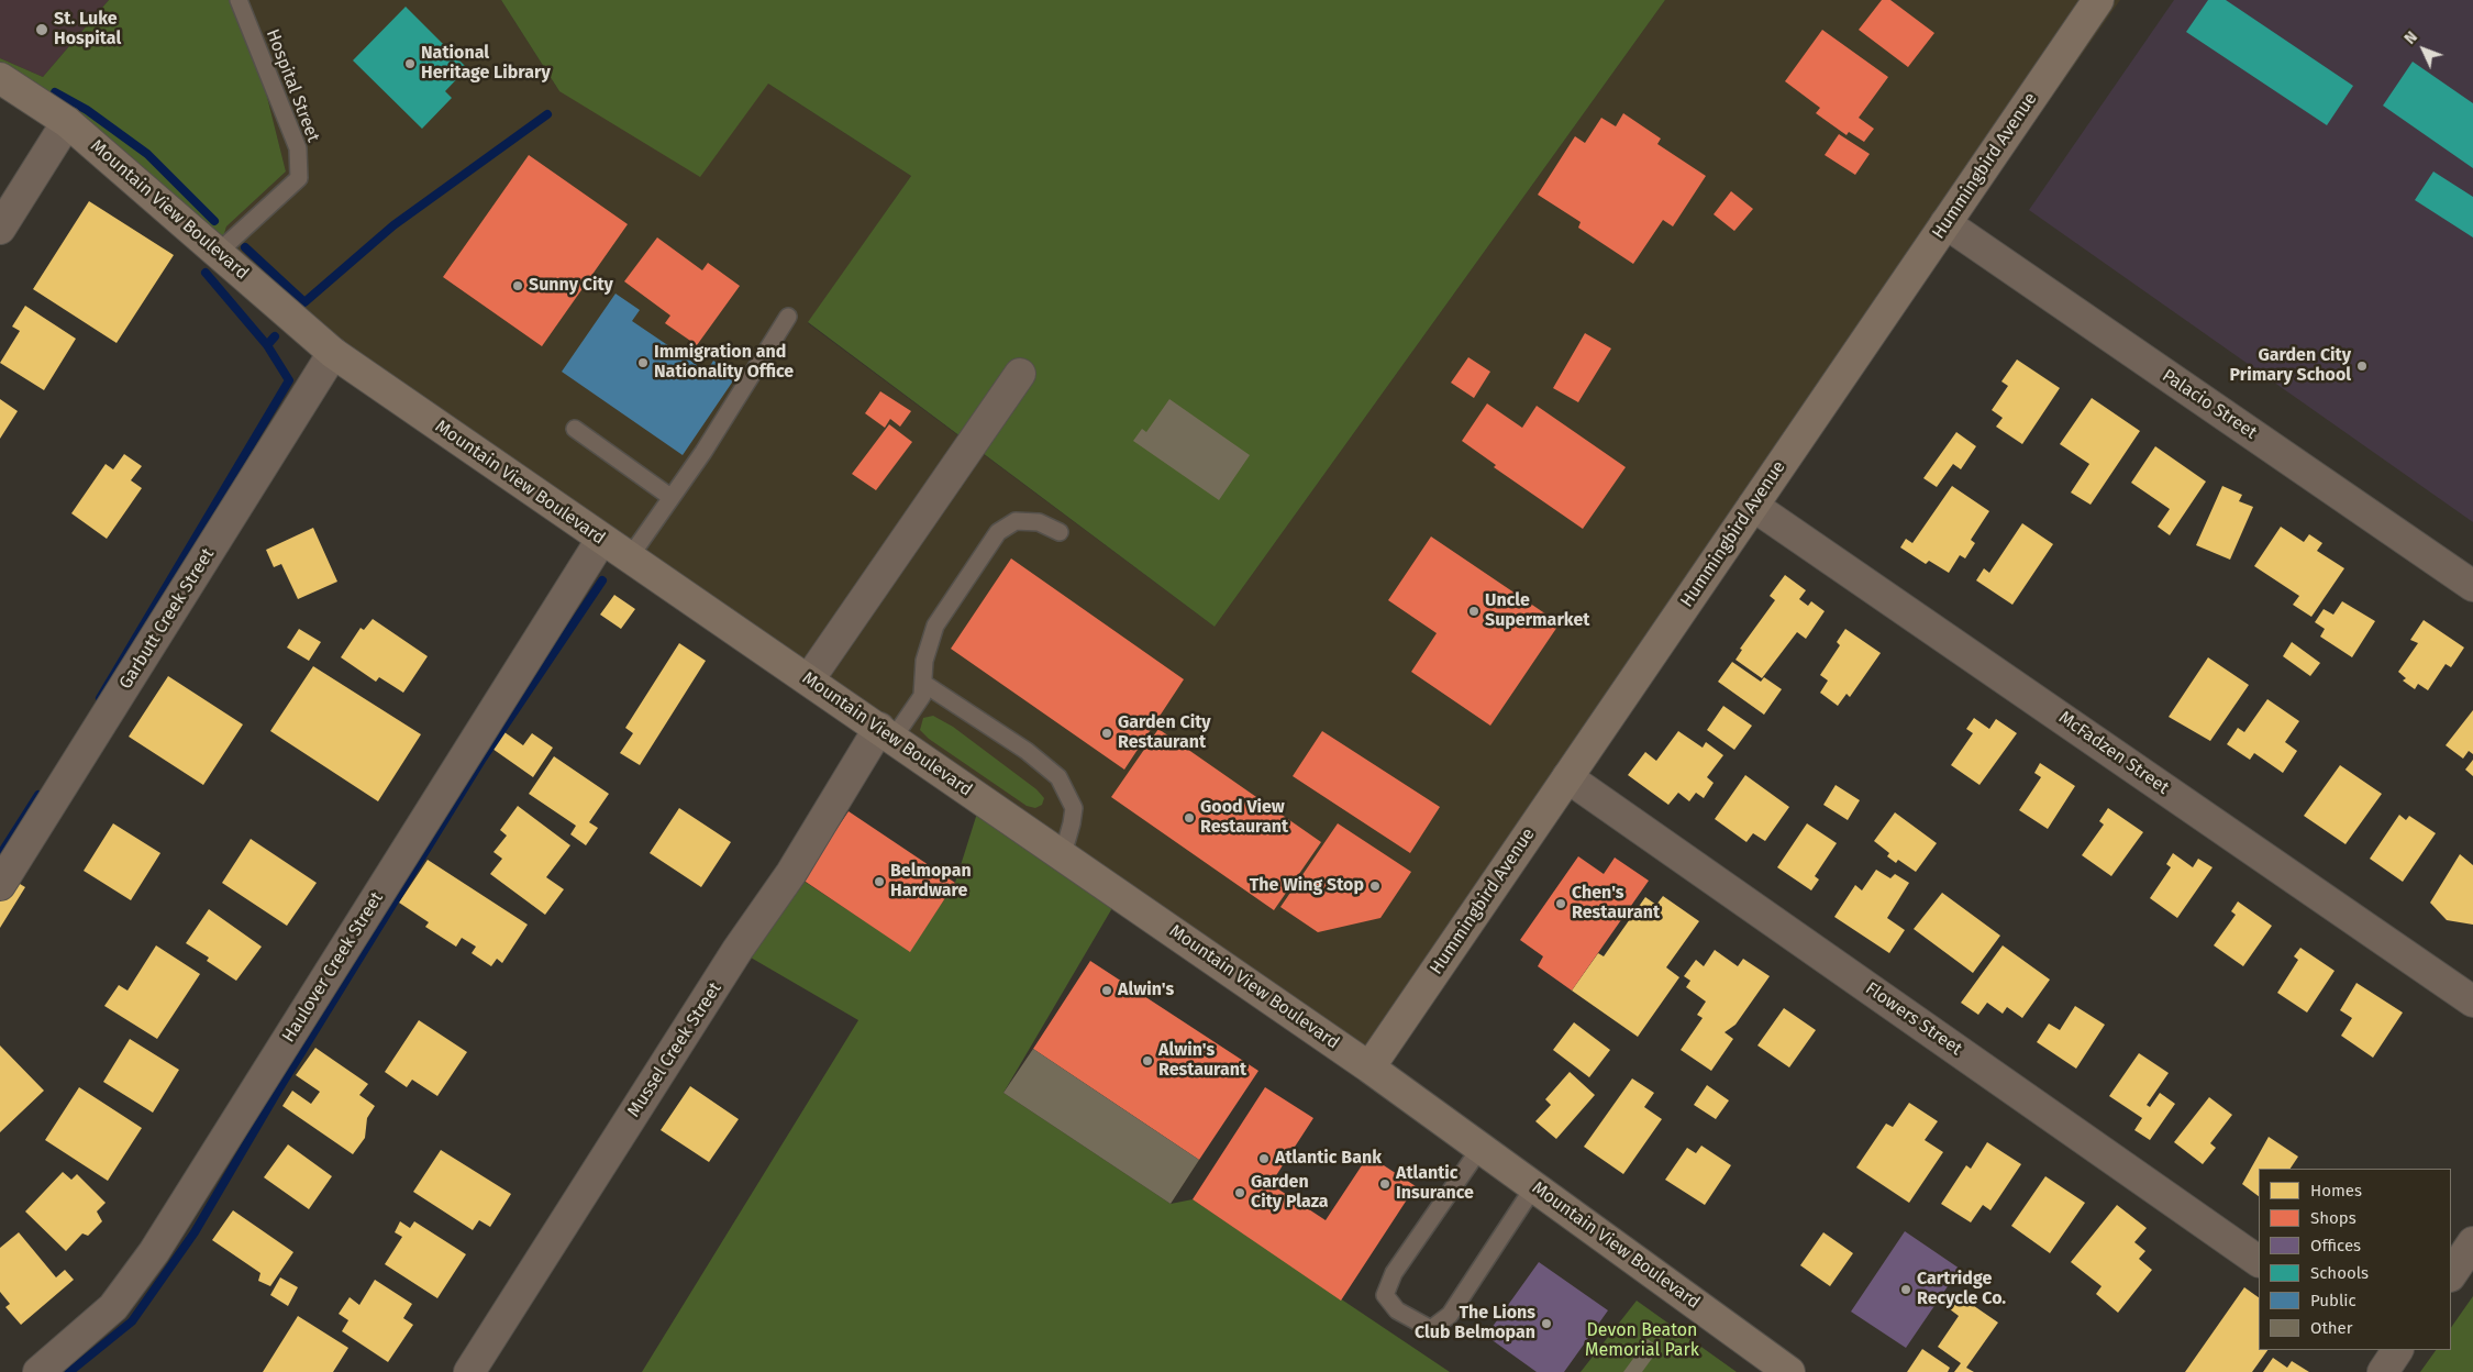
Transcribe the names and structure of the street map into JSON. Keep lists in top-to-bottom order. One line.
{"streets":{"street":["Hummingbird Avenue","Mountain View Boulevard","Palacio Street","Garbutt Creek Street","McFadzen Street","Haulover Creek Street","Flowers Street","Mussel Creek Street"],"lane":["Hospital Street"]},"crossings":[["Hospital Street","Mountain View Boulevard"],["Hummingbird Avenue","Mountain View Boulevard"],["Hummingbird Avenue","Palacio Street"],["Hummingbird Avenue","McFadzen Street"],["Hummingbird Avenue","Flowers Street"],["Mountain View Boulevard","Garbutt Creek Street"],["Mountain View Boulevard","Haulover Creek Street"],["Mountain View Boulevard","Mussel Creek Street"]],"parks":["Devon Beaton Memorial Park"],"places":["St. Luke Hospital","National Heritage Library","Sunny City","Immigration and Nationality Office","Garden City Primary School","Uncle Supermarket","Garden City Restaurant","Good View Restaurant","Belmopan Hardware","The Wing Stop","Chen's Restaurant","Alwin's","Alwin's Restaurant","Atlantic Bank","Atlantic Insurance","Garden City Plaza","Cartridge Recycle Co.","The Lions Club Belmopan"],"legend":["Homes","Shops","Offices","Schools","Public","Other"],"north":"top left"}
